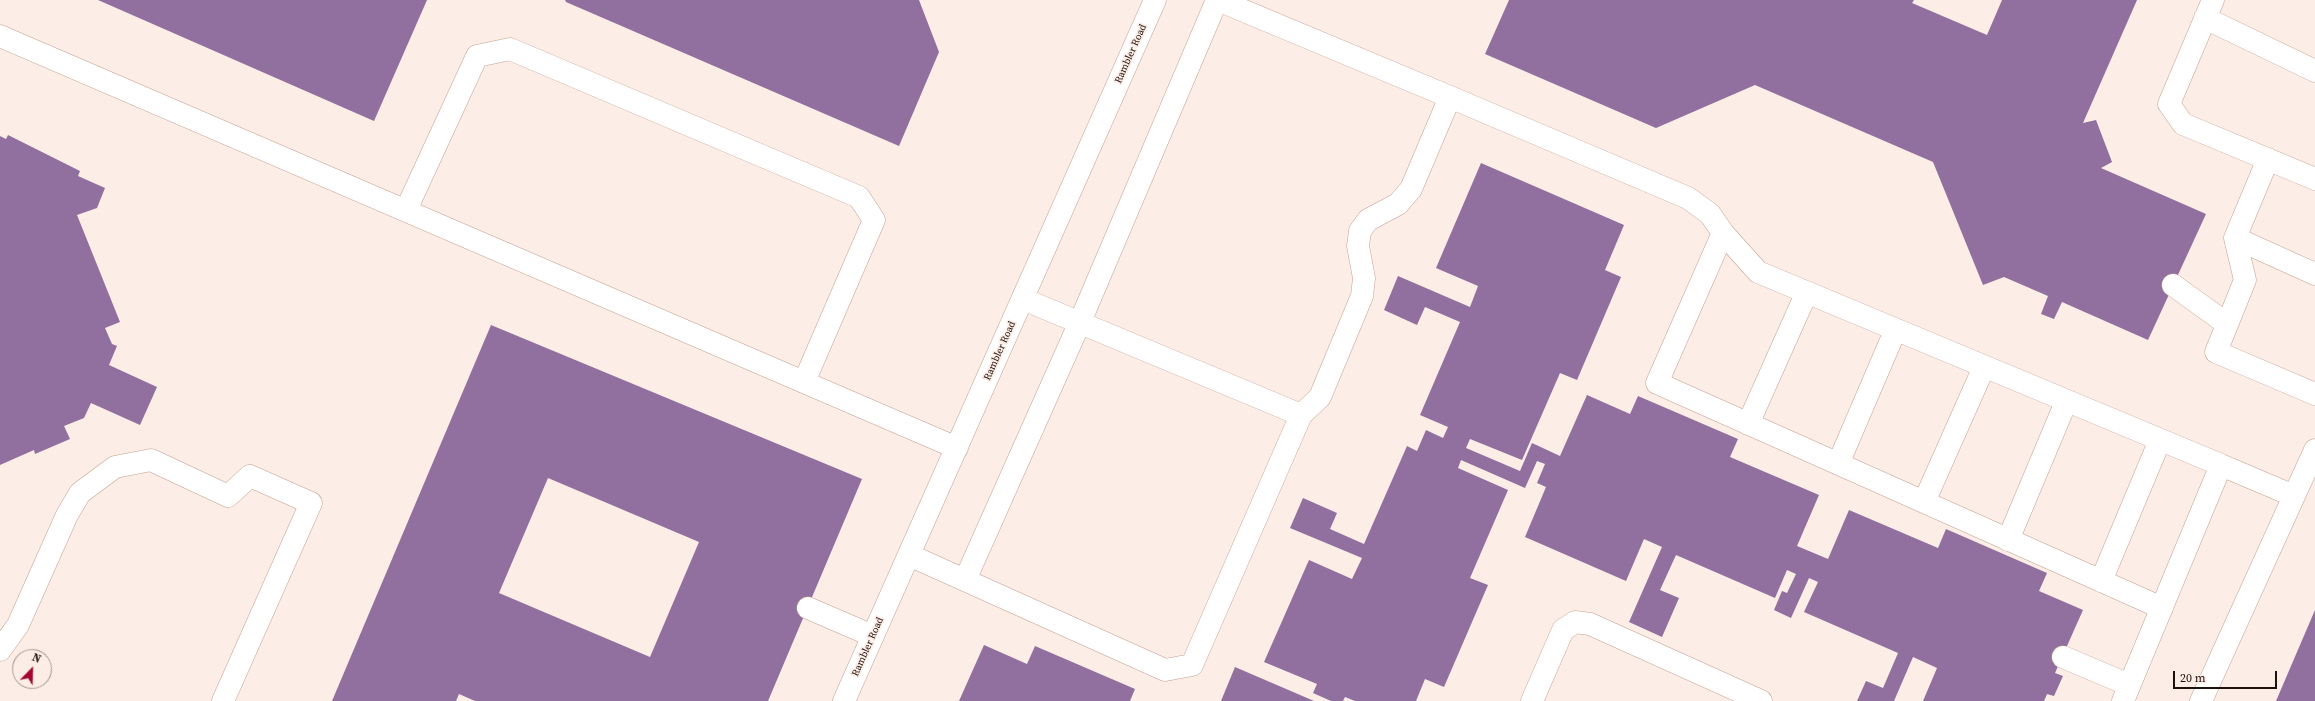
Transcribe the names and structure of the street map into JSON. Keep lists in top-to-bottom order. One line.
{"streets":{"street":["Rambler Road"]},"scale_bar":"20 m","north":"top right"}
